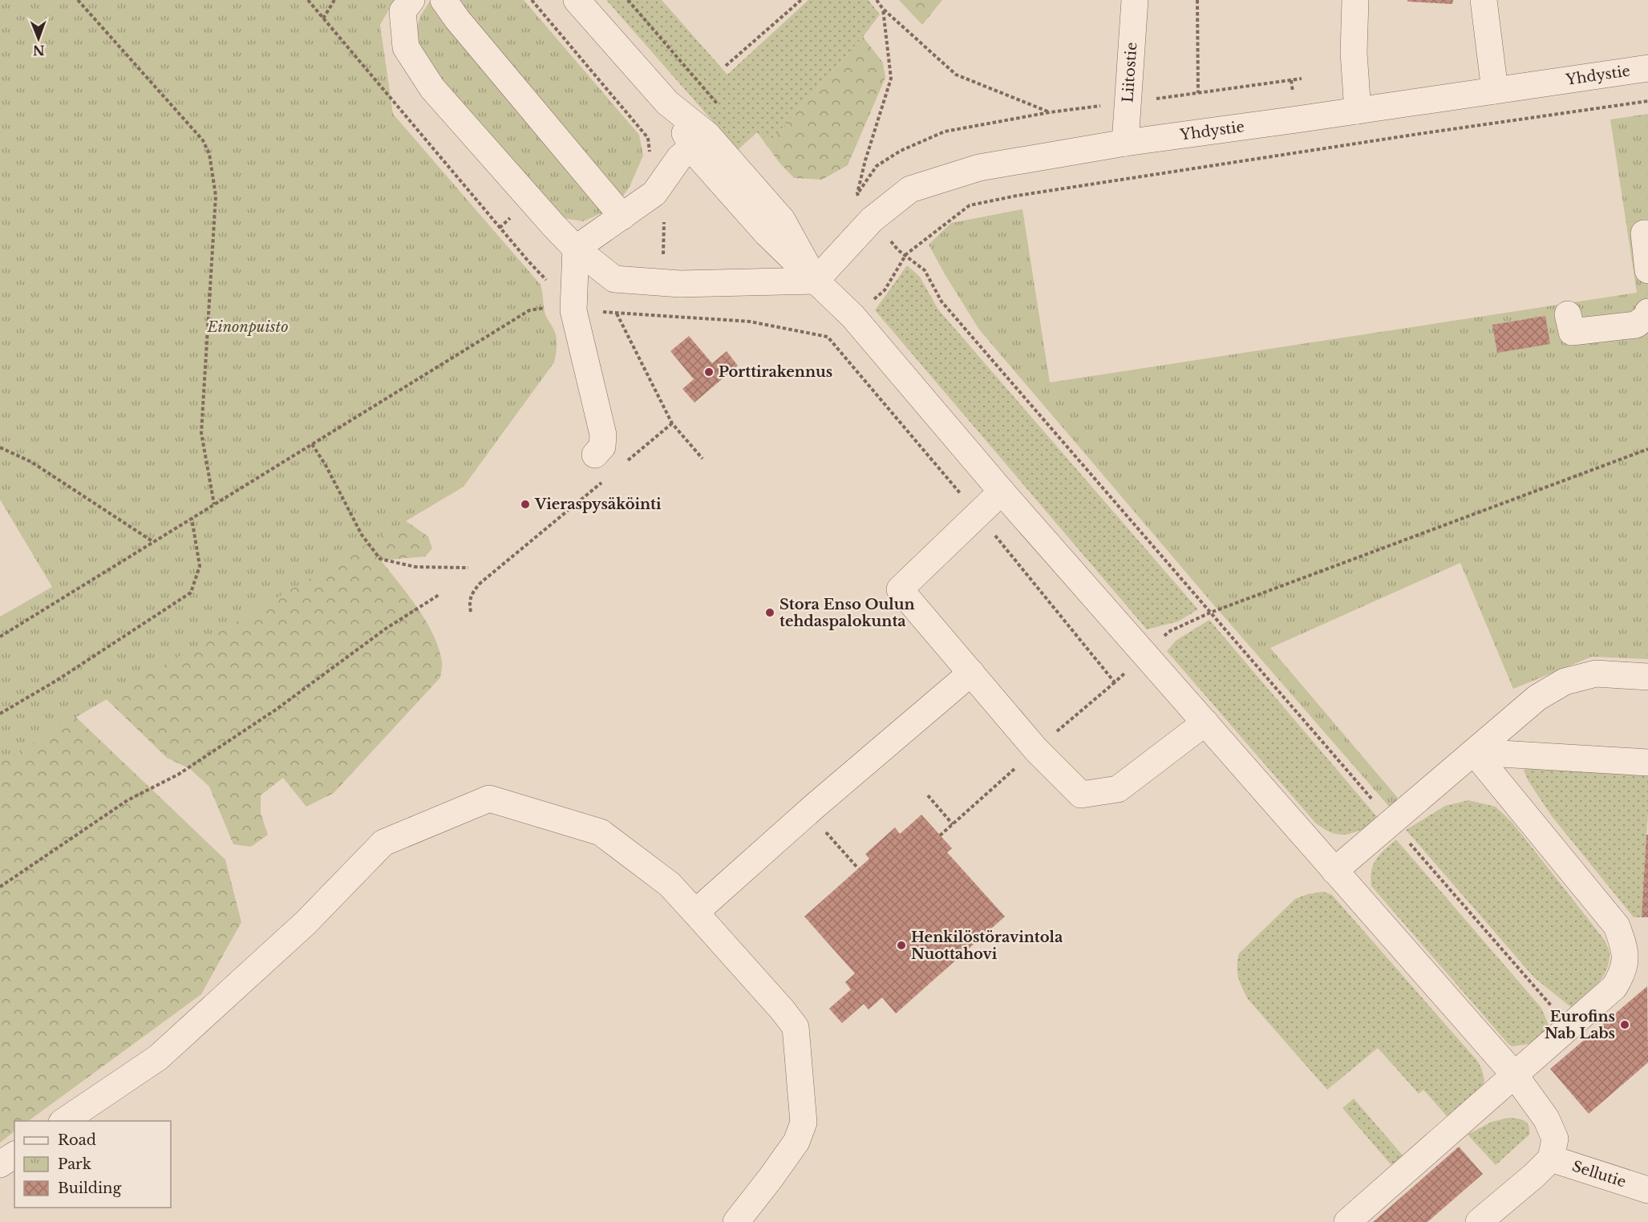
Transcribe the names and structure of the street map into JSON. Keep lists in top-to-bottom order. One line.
{"streets":{"street":["Liitostie","Yhdystie","Sellutie"]},"crossings":[["Liitostie","Yhdystie"]],"parks":["Einonpuisto"],"places":["Porttirakennus","Vieraspysäköinti","Stora Enso Oulun tehdaspalokunta","Henkilöstöravintola Nuottahovi","Eurofins Nab Labs"],"legend":["Road","Park","Building"],"north":"bottom"}
